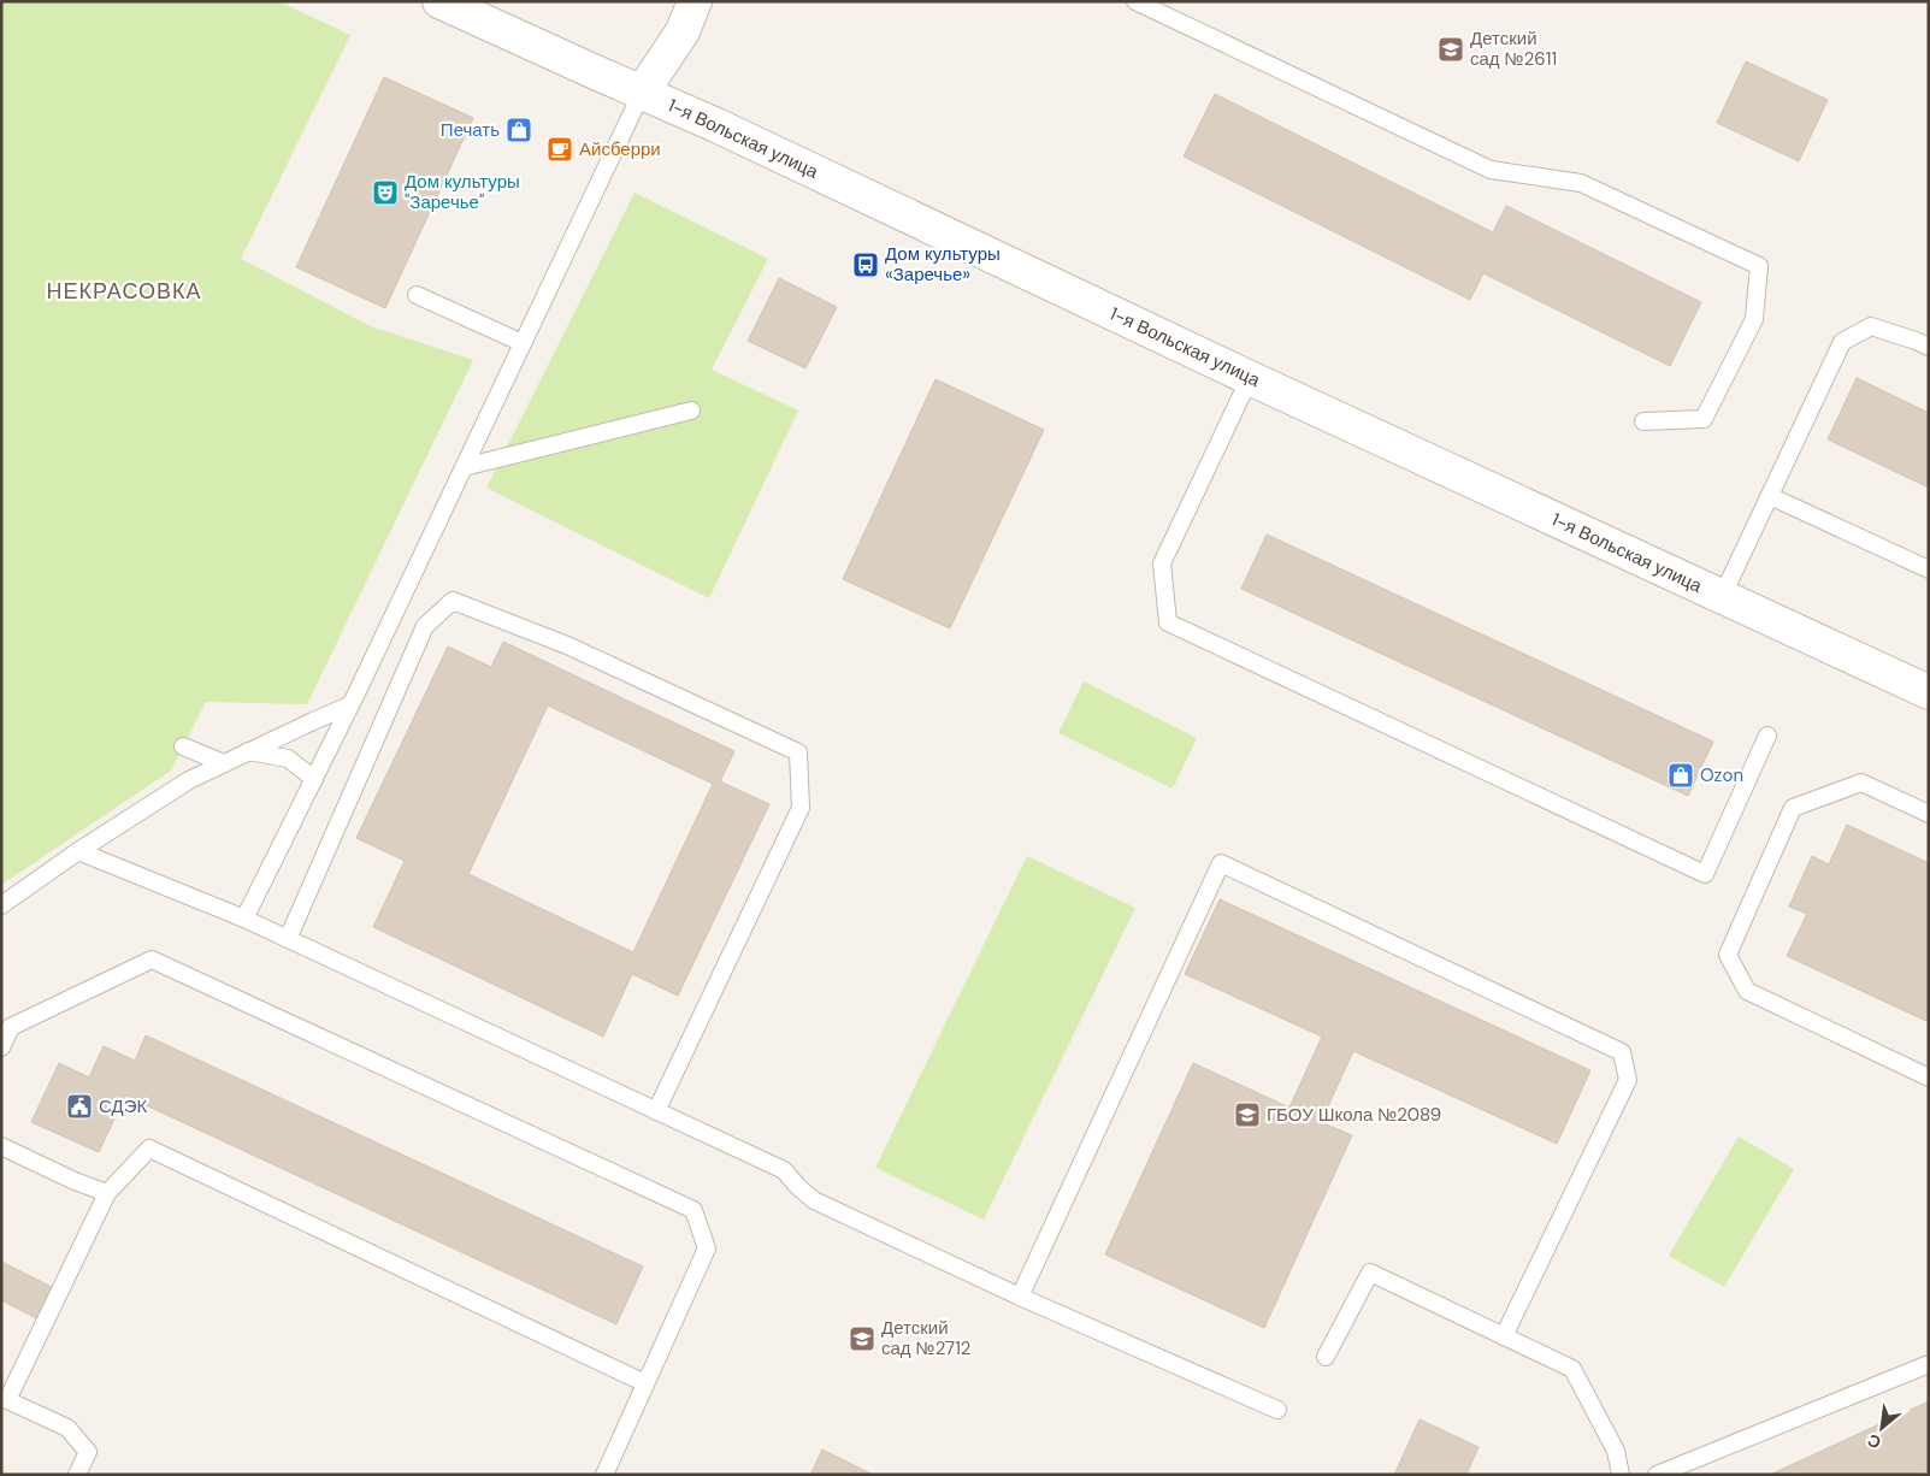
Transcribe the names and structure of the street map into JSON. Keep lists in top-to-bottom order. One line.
{"streets":{"street":["1-я Вольская улица"]},"districts":["НЕКРАСОВКА"],"places":{"school or university":["Детский сад №2611","ГБОУ Школа №2089","Детский сад №2712"],"shop":["Печать","Ozon"],"cafe":["Айсберри"],"theatre":["Дом культуры \"Заречье\""],"bus stop":["Дом культуры «Заречье»"],"public building":["СДЭК"]},"north":"bottom left"}
